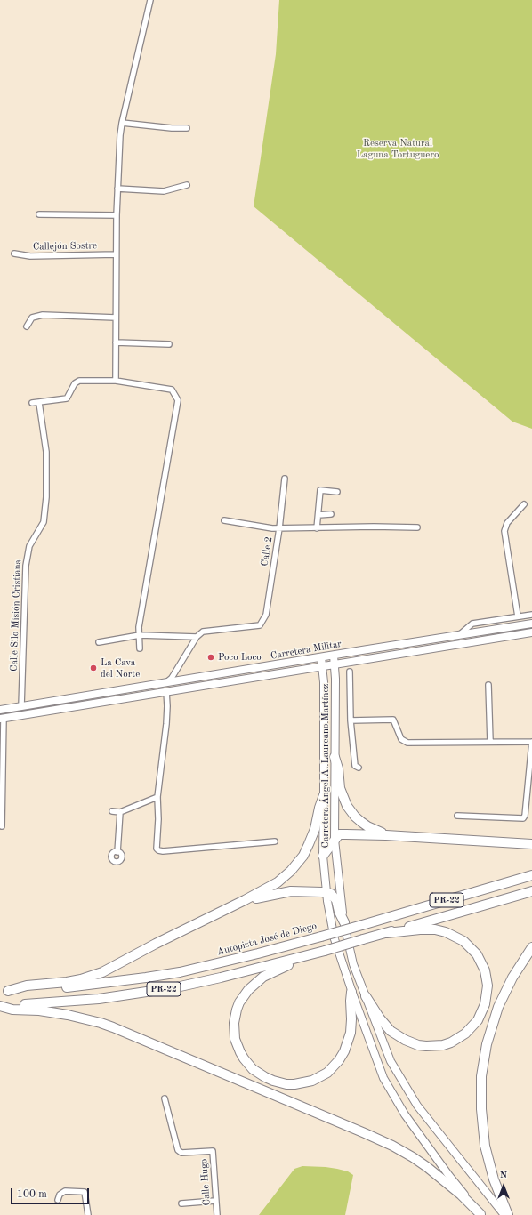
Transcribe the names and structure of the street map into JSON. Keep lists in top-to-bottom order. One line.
{"streets":{"highway":["PR-22","Autopista José de Diego"],"main road":["Carretera Militar","Carretera Ángel A. Laureano Martínez"],"street":["Callejón Sostre","Calle 2","Calle Silo Misión Cristiana","Calle Hugo"]},"crossings":[["Calle Silo Misión Cristiana","Carretera Militar"],["Carretera Militar","Carretera Ángel A. Laureano Martínez"]],"parks":["Reserva Natural Laguna Tortuguero"],"places":["Poco Loco","La Cava del Norte"],"scale_bar":"100 m","north":"top"}
